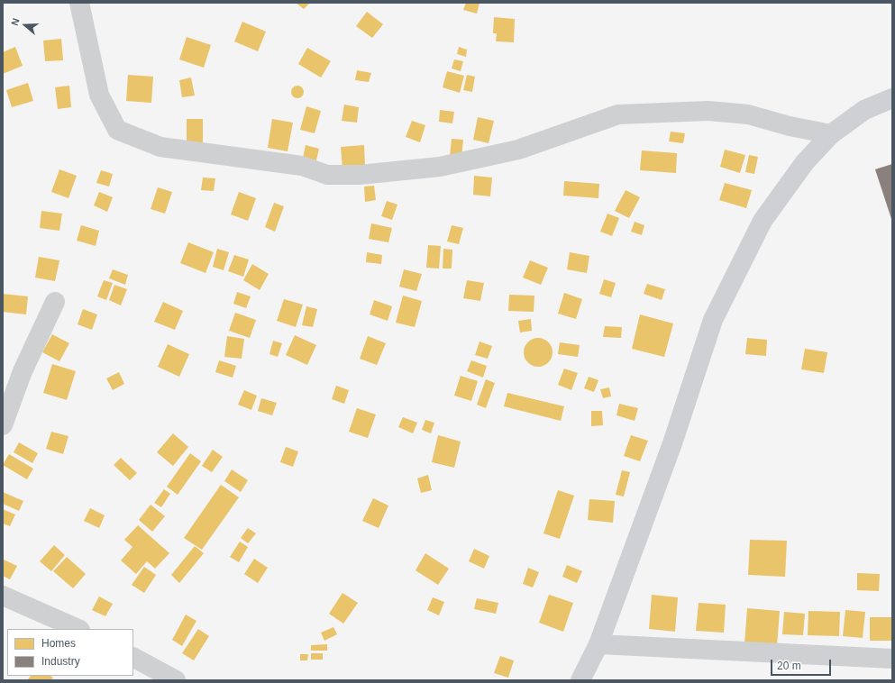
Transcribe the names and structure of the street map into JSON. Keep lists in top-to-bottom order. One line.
{"legend":["Homes","Industry"],"scale_bar":"20 m","north":"left"}
